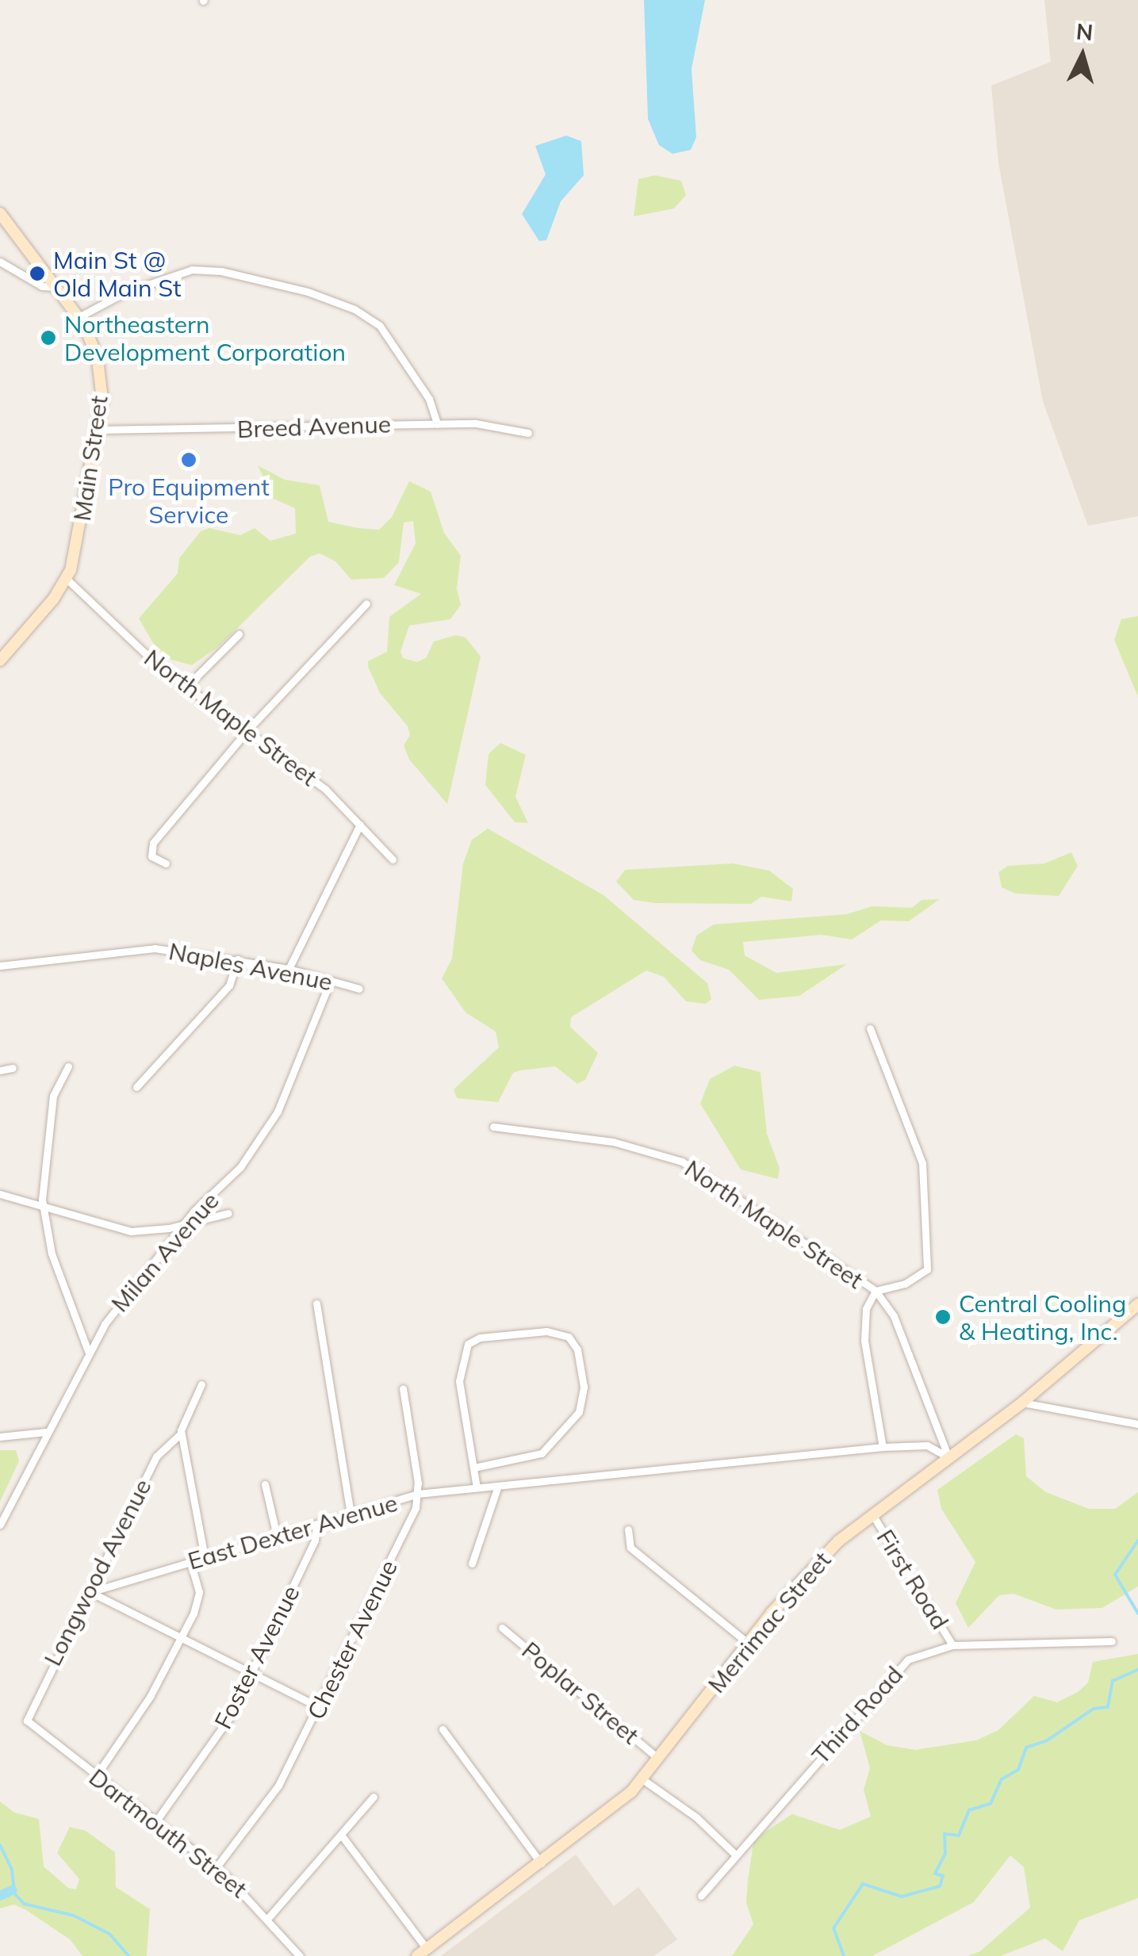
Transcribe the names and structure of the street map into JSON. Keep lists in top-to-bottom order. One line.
{"streets":{"main road":["Main Street","Merrimac Street"],"street":["Breed Avenue","North Maple Street","Naples Avenue","Milan Avenue","East Dexter Avenue","Longwood Avenue","First Road","Chester Avenue","Foster Avenue","Poplar Street","Third Road","Dartmouth Street"]},"crossings":[["Breed Avenue","Main Street"],["Main Street","North Maple Street"],["North Maple Street","Merrimac Street"],["Naples Avenue","Milan Avenue"],["East Dexter Avenue","Longwood Avenue"],["East Dexter Avenue","Chester Avenue"],["East Dexter Avenue","Foster Avenue"],["Longwood Avenue","Dartmouth Street"],["First Road","Merrimac Street"],["First Road","Third Road"],["Merrimac Street","Poplar Street"],["Chester Avenue","Dartmouth Street"],["Foster Avenue","Dartmouth Street"]],"places":["Main St @ Old Main St","Northeastern Development Corporation","Pro Equipment Service","Central Cooling & Heating, Inc."],"north":"top"}
